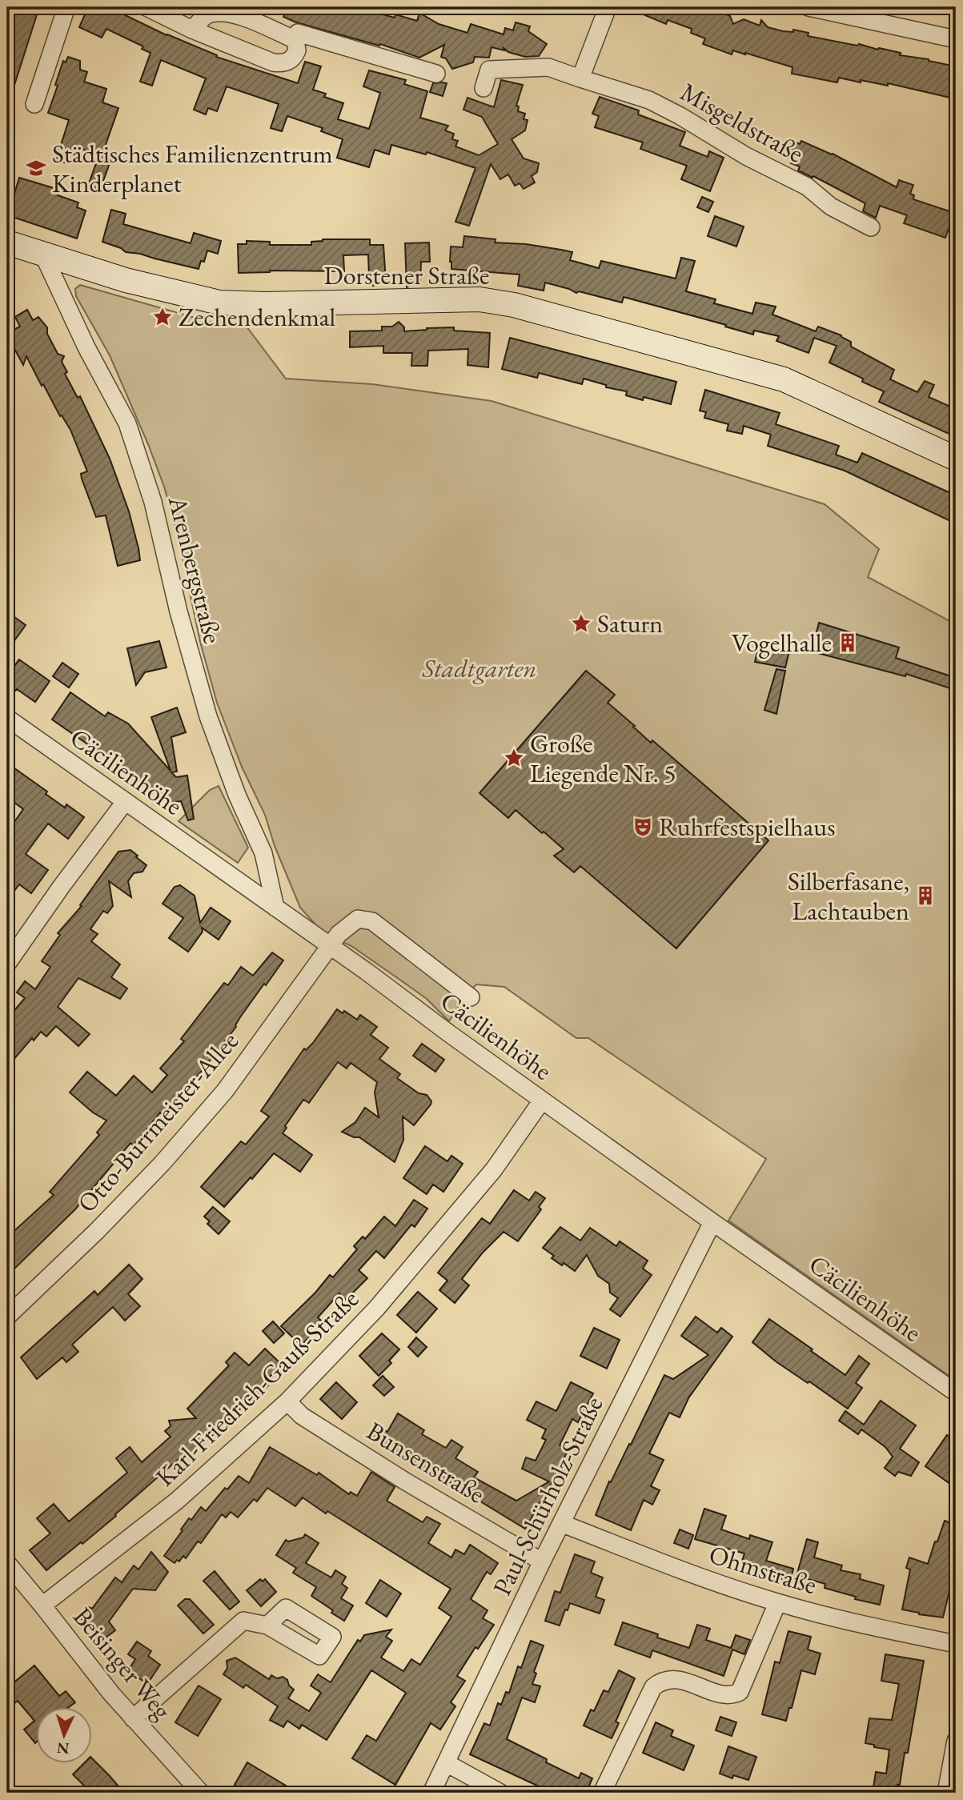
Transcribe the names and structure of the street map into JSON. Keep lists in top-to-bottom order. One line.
{"streets":{"main road":["Dorstener Straße"],"street":["Misgeldstraße","Arenbergstraße","Cäcilienhöhe","Otto-Burrmeister-Allee","Karl-Friedrich-Gauß-Straße","Bunsenstraße","Paul-Schürholz-Straße","Ohmstraße","Beisinger Weg"]},"crossings":[["Dorstener Straße","Arenbergstraße"],["Arenbergstraße","Cäcilienhöhe"],["Cäcilienhöhe","Otto-Burrmeister-Allee"],["Cäcilienhöhe","Karl-Friedrich-Gauß-Straße"],["Cäcilienhöhe","Paul-Schürholz-Straße"],["Karl-Friedrich-Gauß-Straße","Bunsenstraße"],["Karl-Friedrich-Gauß-Straße","Beisinger Weg"],["Bunsenstraße","Paul-Schürholz-Straße"],["Paul-Schürholz-Straße","Ohmstraße"]],"parks":["Stadtgarten"],"places":{"school or university":["Städtisches Familienzentrum Kinderplanet"],"place":["Zechendenkmal","Saturn","Große Liegende Nr. 5"],"building":["Vogelhalle","Silberfasane, Lachtauben"],"theatre":["Ruhrfestspielhaus"]},"north":"bottom"}
